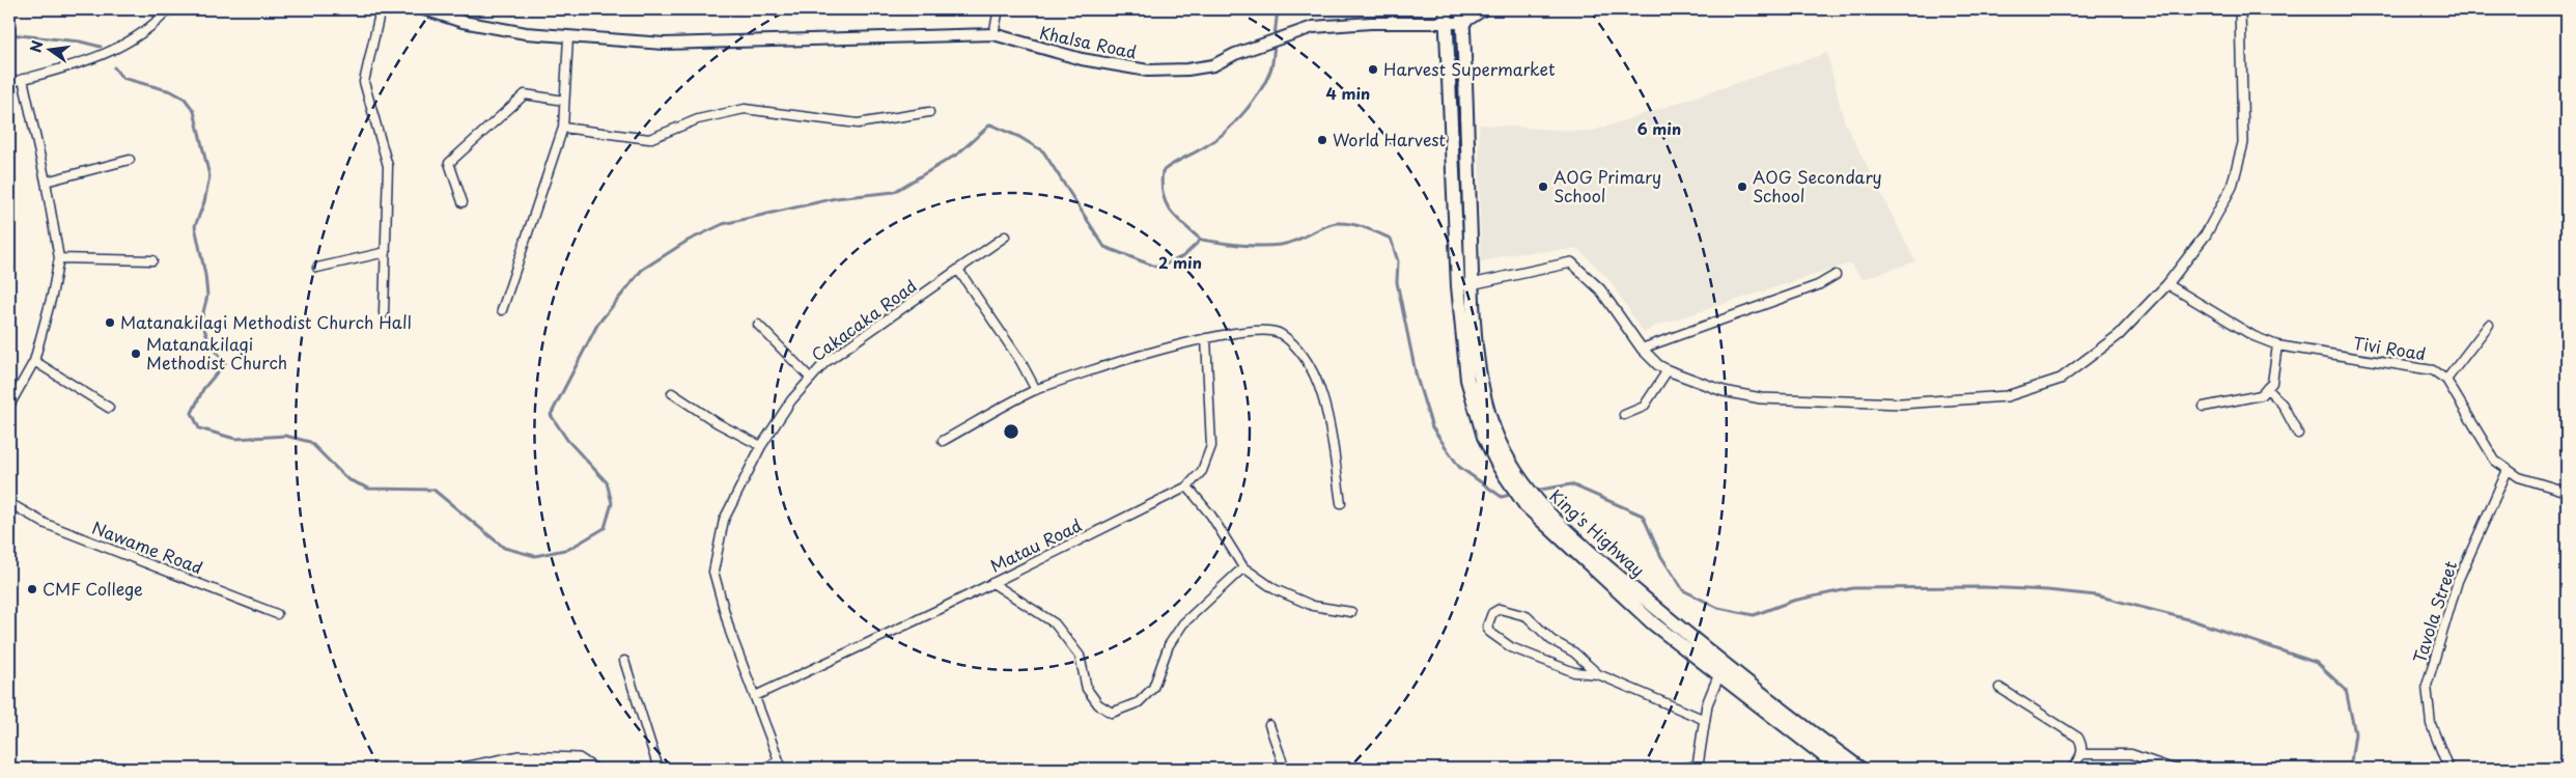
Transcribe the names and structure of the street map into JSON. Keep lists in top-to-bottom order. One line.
{"streets":{"highway":["King's Highway"],"main road":["Khalsa Road"],"street":["Cakacaka Road","Tivi Road","Matau Road","Nawame Road","Tavola Street"]},"crossings":[["Khalsa Road","King's Highway"],["Cakacaka Road","Matau Road"]],"places":["Harvest Supermarket","World Harvest","AOG Primary School","AOG Secondary School","Matanakilagi Methodist Church Hall","Matanakilagi Methodist Church","CMF College"],"north":"left","rings":["4 min","6 min","2 min"]}
